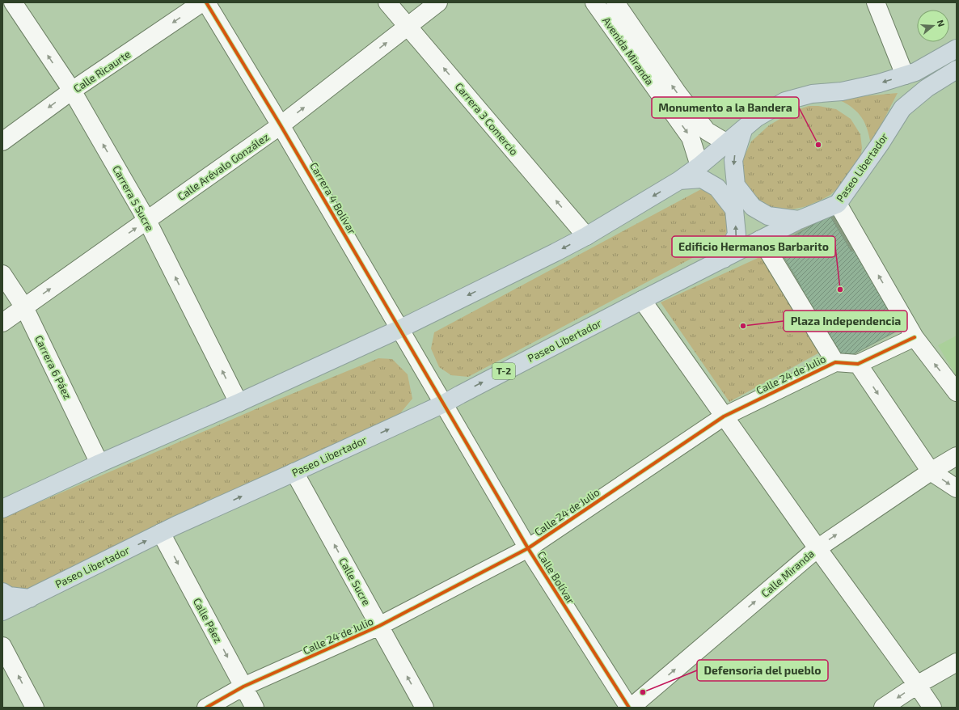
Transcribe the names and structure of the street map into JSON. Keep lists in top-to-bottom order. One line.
{"streets":{"highway":["Paseo Libertador","T-2"],"street":["Avenida Miranda","Calle Ricaurte","Carrera 3 Comercio","Calle Arévalo González","Carrera 5 Sucre","Carrera 4 Bolívar","Carrera 6 Páez","Calle 24 de Julio","Calle Miranda","Calle Bolívar","Calle Sucre","Calle Páez"]},"crossings":[["Calle Ricaurte","Carrera 5 Sucre"],["Carrera 3 Comercio","Calle Arévalo González"],["Calle Arévalo González","Carrera 5 Sucre"],["Calle Arévalo González","Carrera 4 Bolívar"],["Calle Arévalo González","Carrera 6 Páez"],["Paseo Libertador","Carrera 4 Bolívar"],["Paseo Libertador","Calle Bolívar"],["Paseo Libertador","Calle Sucre"],["Paseo Libertador","Calle Páez"],["Carrera 4 Bolívar","Calle Bolívar"],["Calle 24 de Julio","Calle Bolívar"],["Calle 24 de Julio","Calle Sucre"],["Calle 24 de Julio","Calle Páez"],["Calle Miranda","Calle Bolívar"]],"one_way":["Calle Ricaurte","Carrera 3 Comercio","Calle Arévalo González","Carrera 5 Sucre","Calle Miranda","Calle Sucre","Calle Páez"],"places":["Monumento a la Bandera","Edificio Hermanos Barbarito","Plaza Independencia","Defensoria del pueblo"],"north":"right"}
